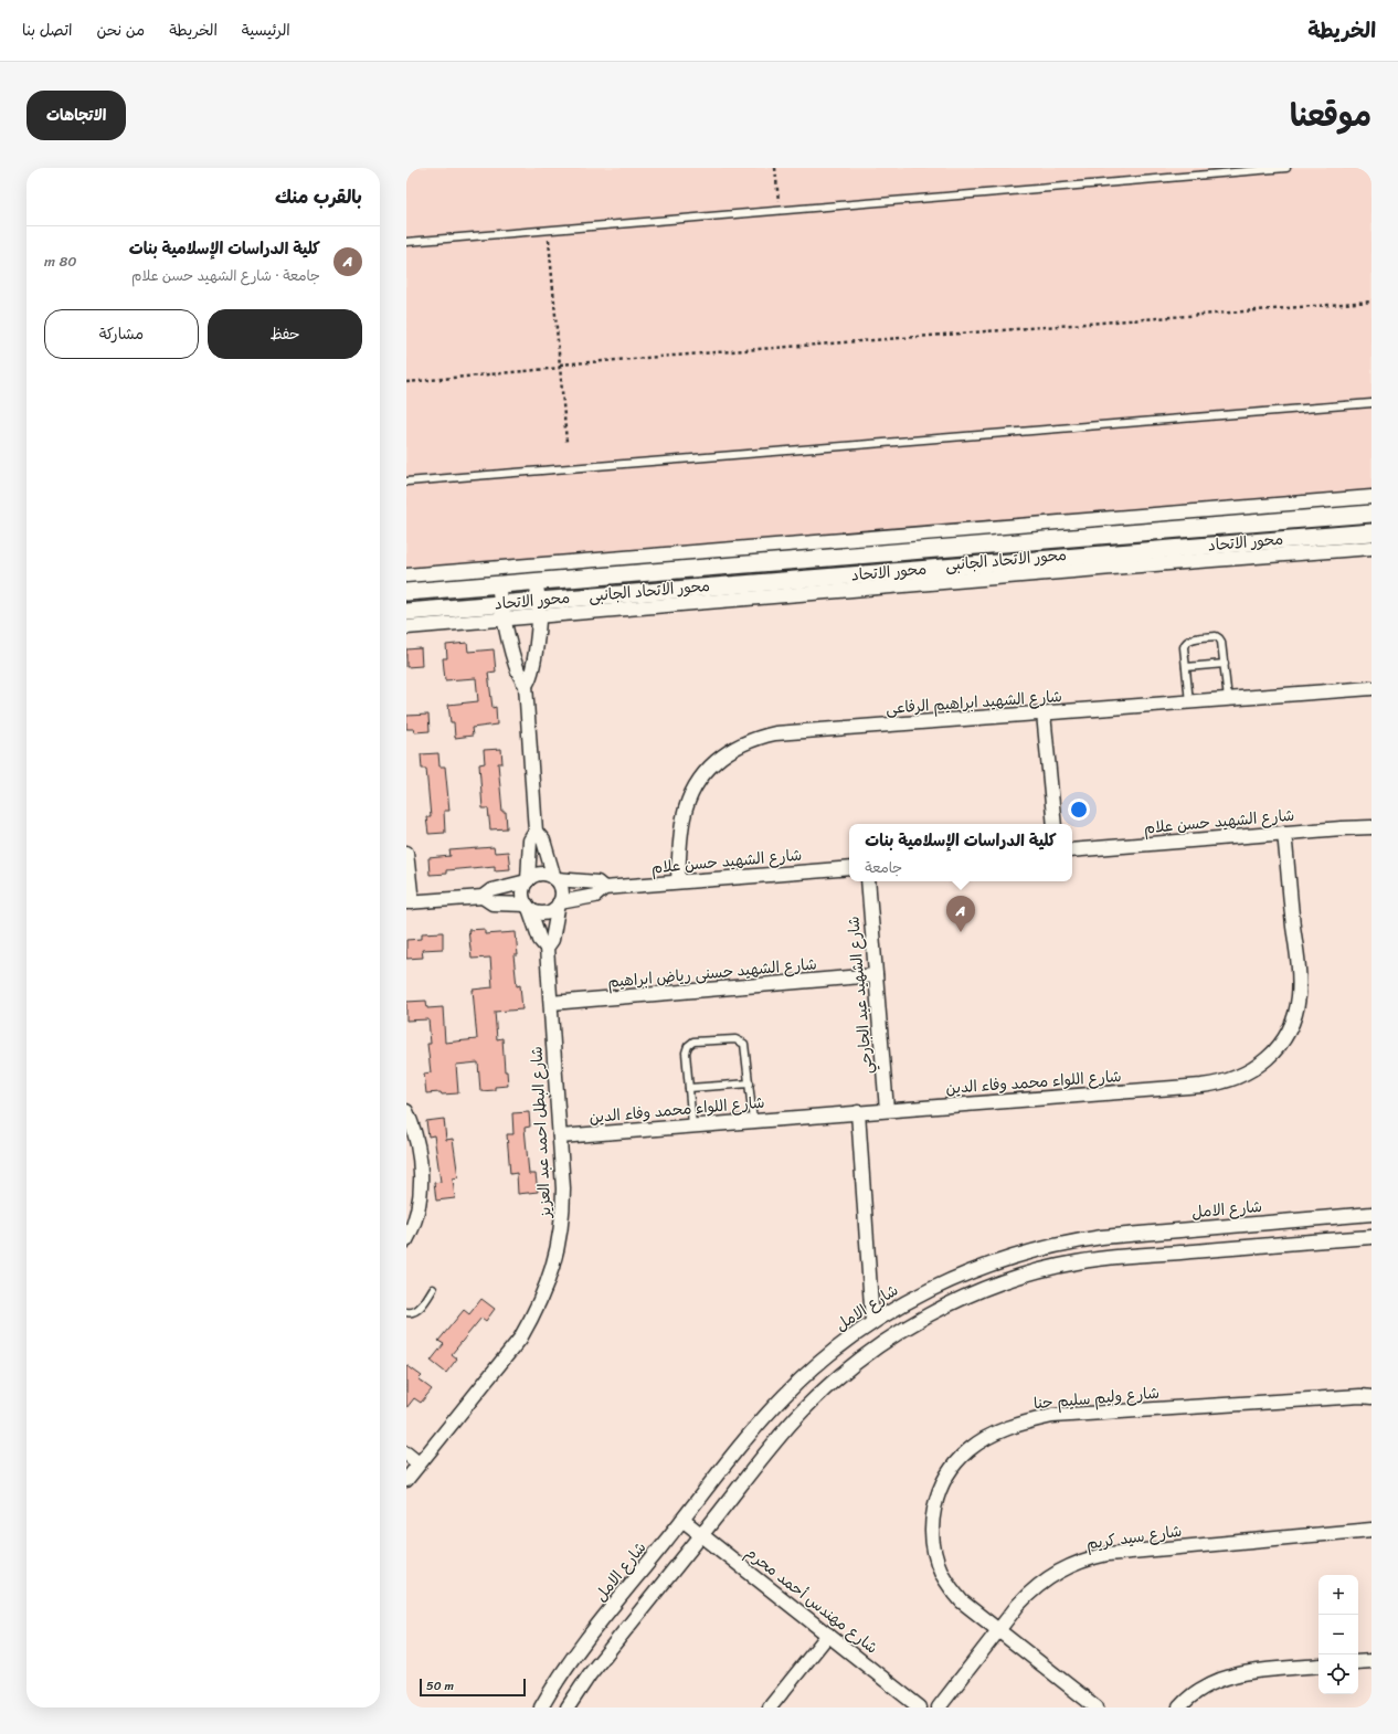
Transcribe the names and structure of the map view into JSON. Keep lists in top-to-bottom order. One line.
{"streets":{"street":["محور الاتحاد","محور الاتحاد الجانبى","شارع الشهيد ابراهيم الرفاعى","شارع الشهيد حسن علام","شارع الشهيد حسنى رياض ابراهيم","شارع الشهيد عيد الجارحي","شارع اللواء محمد وفاء الدين","شارع البطل احمد عبد العزيز","شارع الامل","شارع وليم سليم حنا","شارع سيد كريم","شارع مهندس أحمد محرم"]},"crossings":[["محور الاتحاد","محور الاتحاد الجانبى"],["شارع الشهيد ابراهيم الرفاعى","شارع الشهيد حسن علام"],["شارع الشهيد حسن علام","شارع اللواء محمد وفاء الدين"],["شارع الشهيد حسن علام","شارع البطل احمد عبد العزيز"],["شارع الشهيد حسنى رياض ابراهيم","شارع الشهيد عيد الجارحي"],["شارع الشهيد حسنى رياض ابراهيم","شارع البطل احمد عبد العزيز"],["شارع الشهيد عيد الجارحي","شارع اللواء محمد وفاء الدين"],["شارع اللواء محمد وفاء الدين","شارع البطل احمد عبد العزيز"],["شارع الامل","شارع مهندس أحمد محرم"],["شارع وليم سليم حنا","شارع سيد كريم"]],"scale_bar":"50 m","page":{"header":"الخريطة","nav":["الرئيسية","الخريطة","من نحن","اتصل بنا"],"title":"موقعنا","buttons":["الاتجاهات",["حفظ","مشاركة"]],"heading":"بالقرب منك","list":[{"mark":"A","name":"كلية الدراسات الإسلامية بنات","note":"جامعة · شارع الشهيد حسن علام","value":"80 m"}],"popup":["كلية الدراسات الإسلامية بنات","جامعة"],"pins":"A","map_buttons":["+","−"],"scale":"50 m"}}
